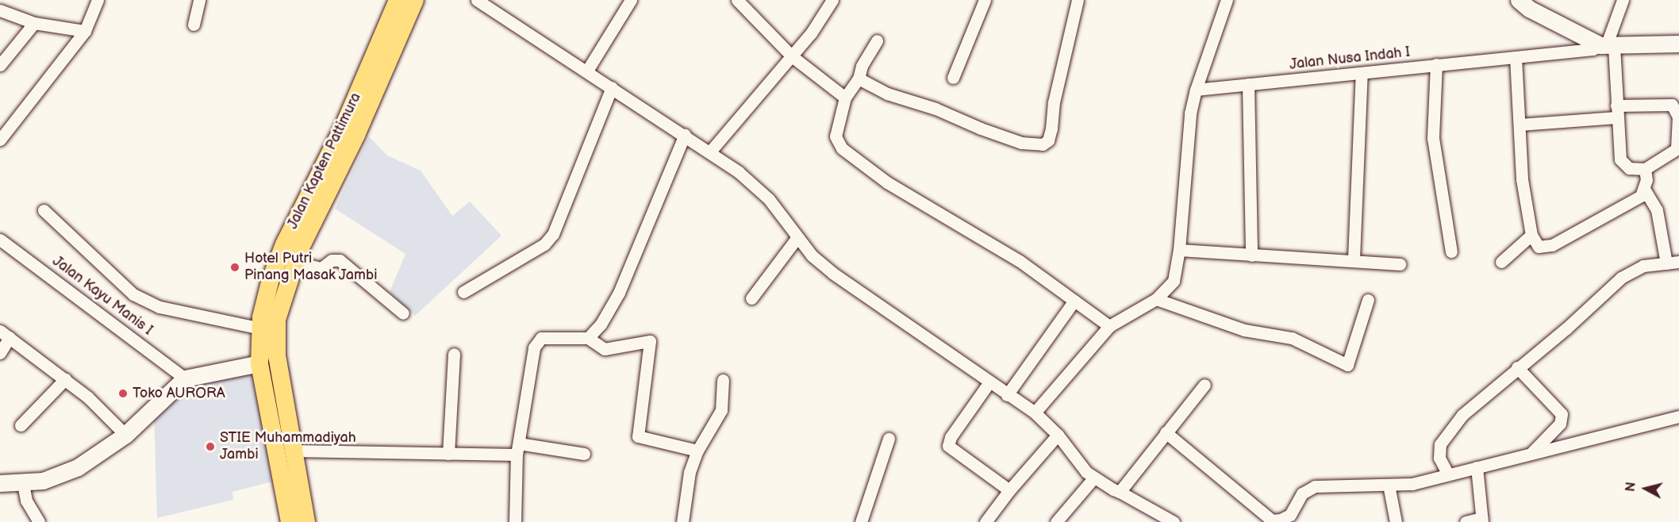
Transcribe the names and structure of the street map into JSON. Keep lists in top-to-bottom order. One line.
{"streets":{"main road":["Jalan Kapten Pattimura"],"street":["Jalan Nusa Indah I","Jalan Kayu Manis I"]},"places":["Hotel Putri Pinang Masak Jambi","Toko AURORA","STIE Muhammadiyah Jambi"],"north":"left"}
